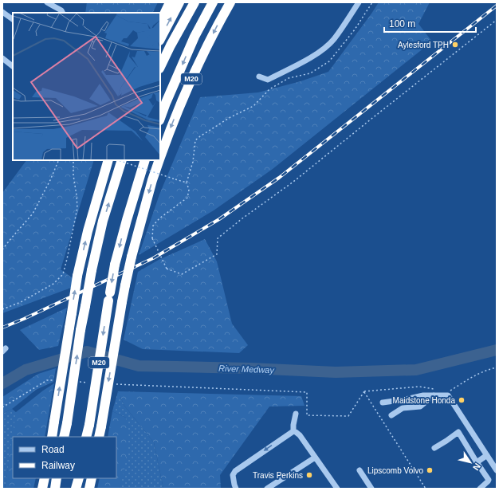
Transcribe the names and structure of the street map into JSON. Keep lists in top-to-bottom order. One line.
{"streets":{"highway":["M20"]},"water":["River Medway"],"places":["Aylesford TPH","Maidstone Honda","Lipscomb Volvo","Travis Perkins"],"legend":["Road","Railway"],"scale_bar":"100 m","north":"bottom right"}
